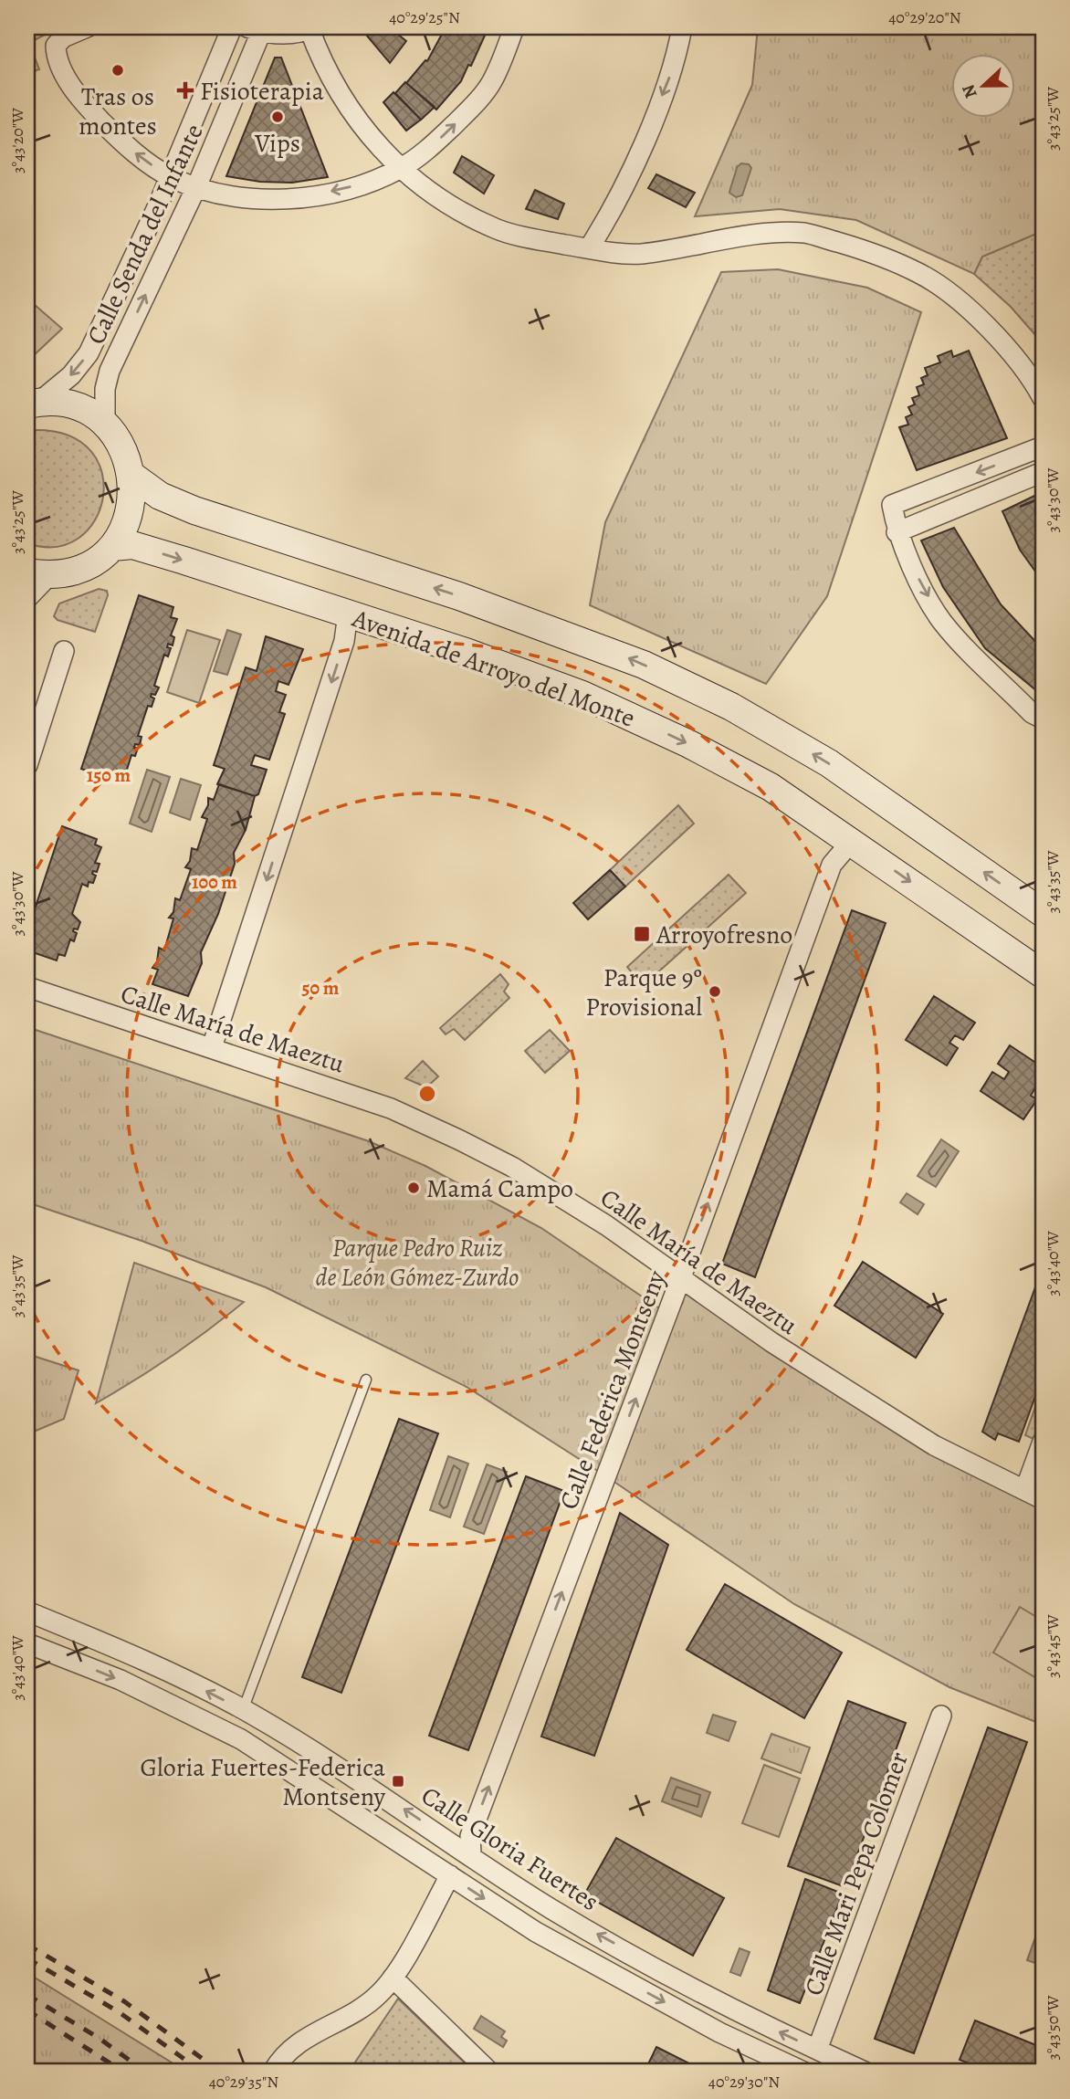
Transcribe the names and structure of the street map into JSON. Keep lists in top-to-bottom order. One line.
{"streets":{"street":["Calle Senda del Infante","Avenida de Arroyo del Monte","Calle María de Maeztu","Calle Federica Montseny","Calle Gloria Fuertes","Calle Mari Pepa Colomer"]},"crossings":[["Avenida de Arroyo del Monte","Calle Federica Montseny"],["Calle María de Maeztu","Calle Federica Montseny"],["Calle Federica Montseny","Calle Gloria Fuertes"],["Calle Gloria Fuertes","Calle Mari Pepa Colomer"]],"one_way":["Calle Federica Montseny"],"parks":["Parque Pedro Ruiz de León Gómez-Zurdo"],"places":{"other":["Tras os montes","Vips","Parque 9º Provisional","Mamá Campo"],"health":["Fisioterapia"],"transit":["Arroyofresno","Gloria Fuertes-Federica Montseny"]},"north":"left","coordinates":["40°29'25\"N","40°29'20\"N","3°43'25\"W","3°43'20\"W","3°43'30\"W","3°43'35\"W","3°43'40\"W","3°43'45\"W","3°43'50\"W","40°29'35\"N","40°29'30\"N"],"rings":["150 m","100 m","50 m"]}
